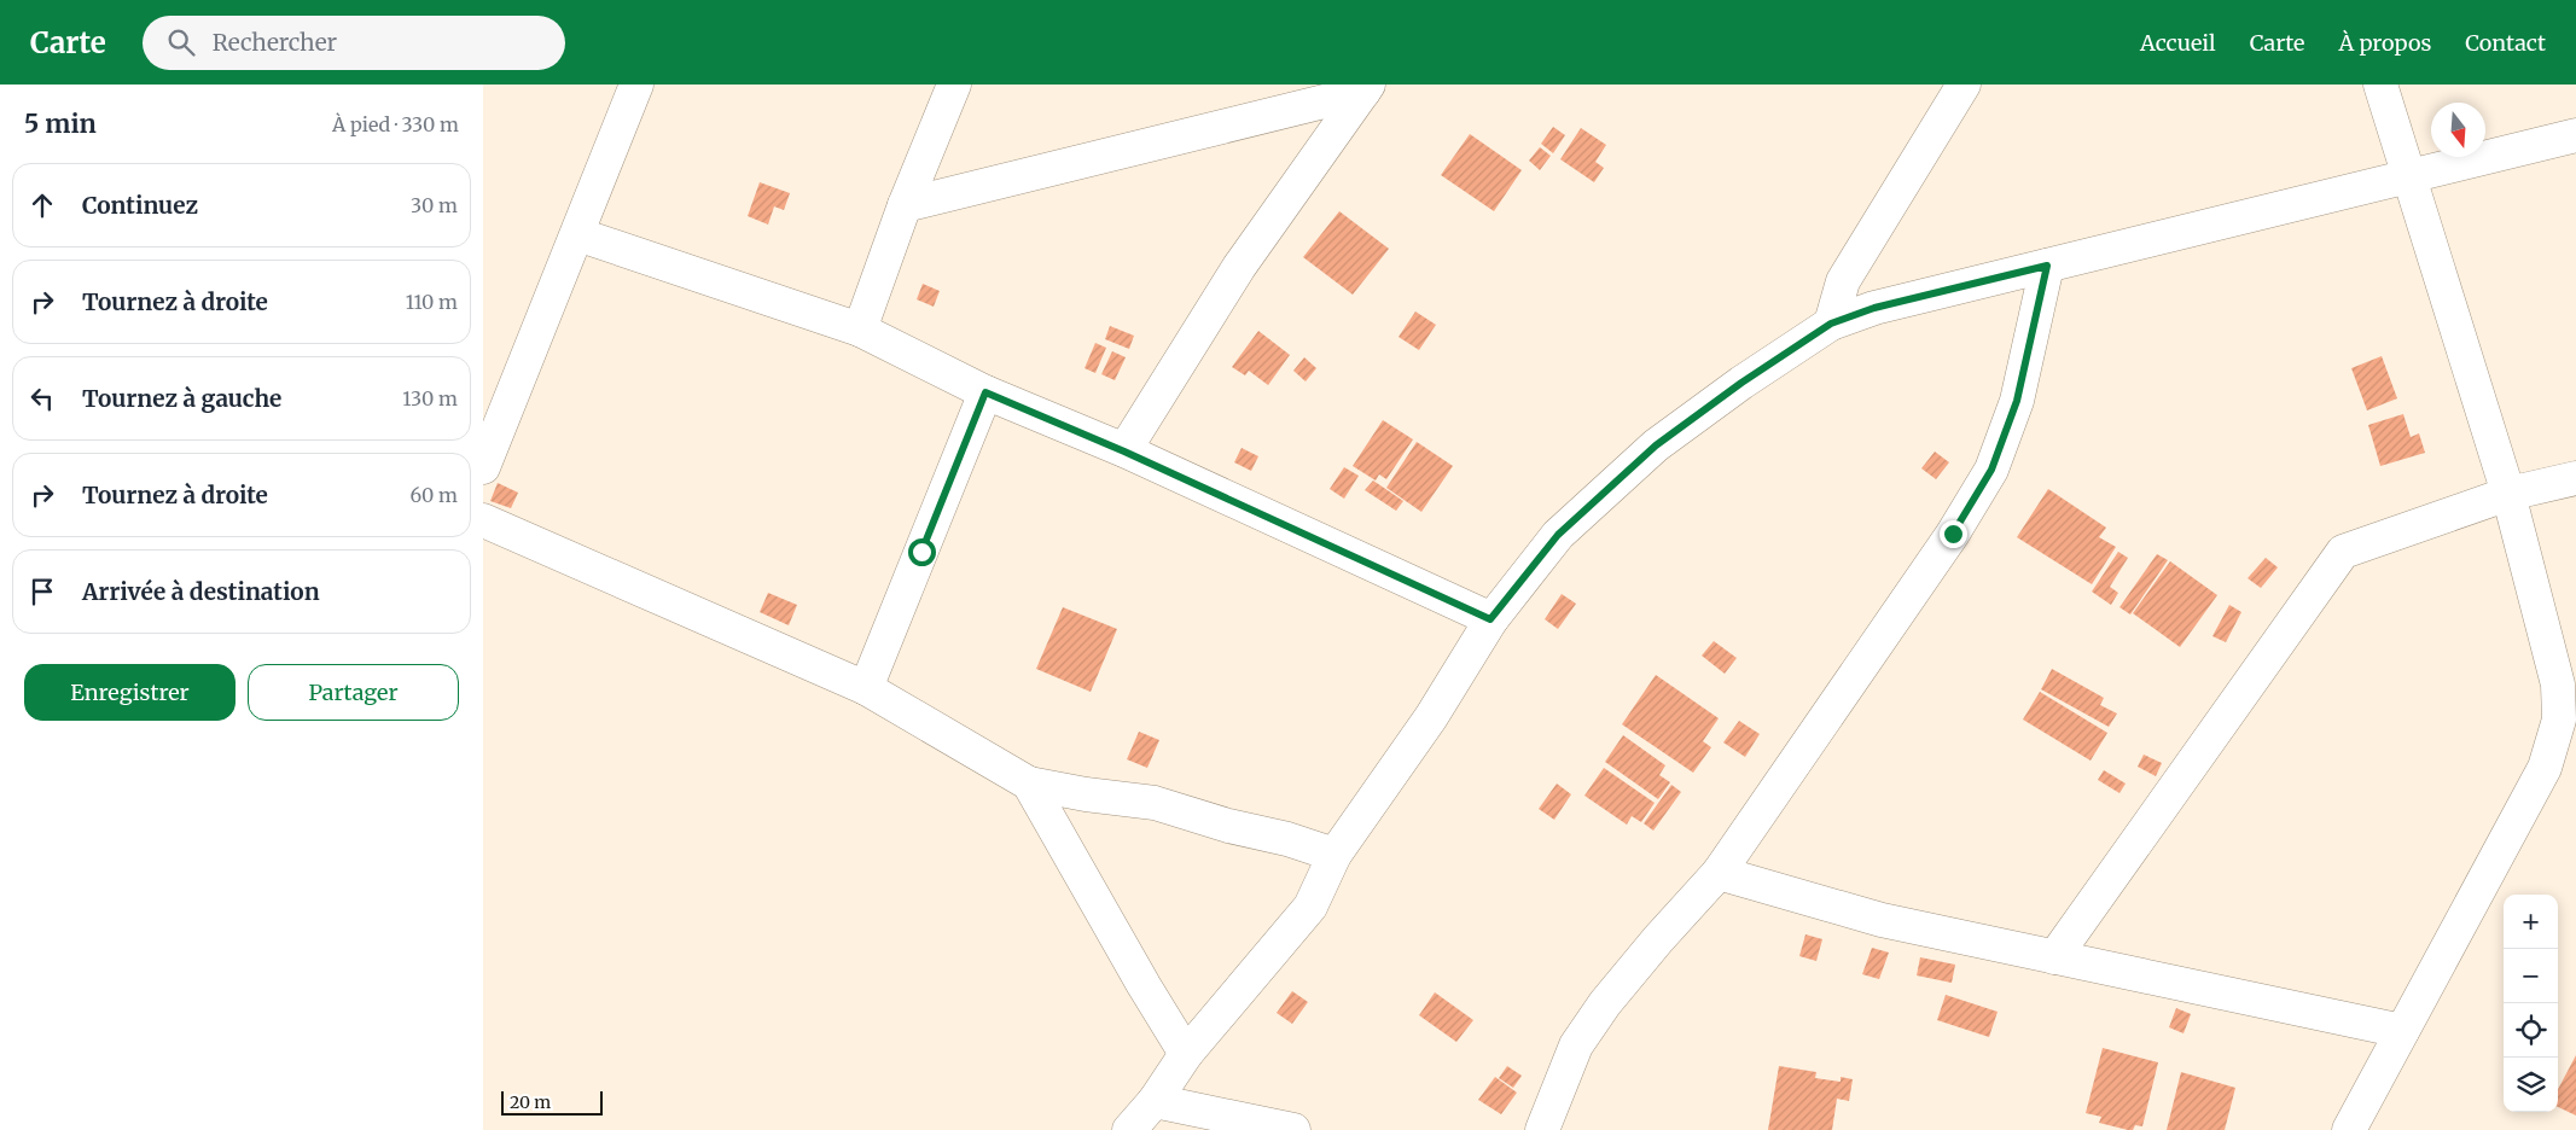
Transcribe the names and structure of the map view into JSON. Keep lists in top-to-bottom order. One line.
{"scale_bar":"20 m","north":"bottom","page":{"header":"Carte","search":"Rechercher","nav":["Accueil","Carte","À propos","Contact"],"heading":["5 min","À pied · 330 m"],"list":[["Continuez","30 m"],["Tournez à droite","110 m"],["Tournez à gauche","130 m"],["Tournez à droite","60 m"],"Arrivée à destination"],"buttons":["Enregistrer","Partager"],"map_buttons":["+","−"],"scale":"20 m"}}
